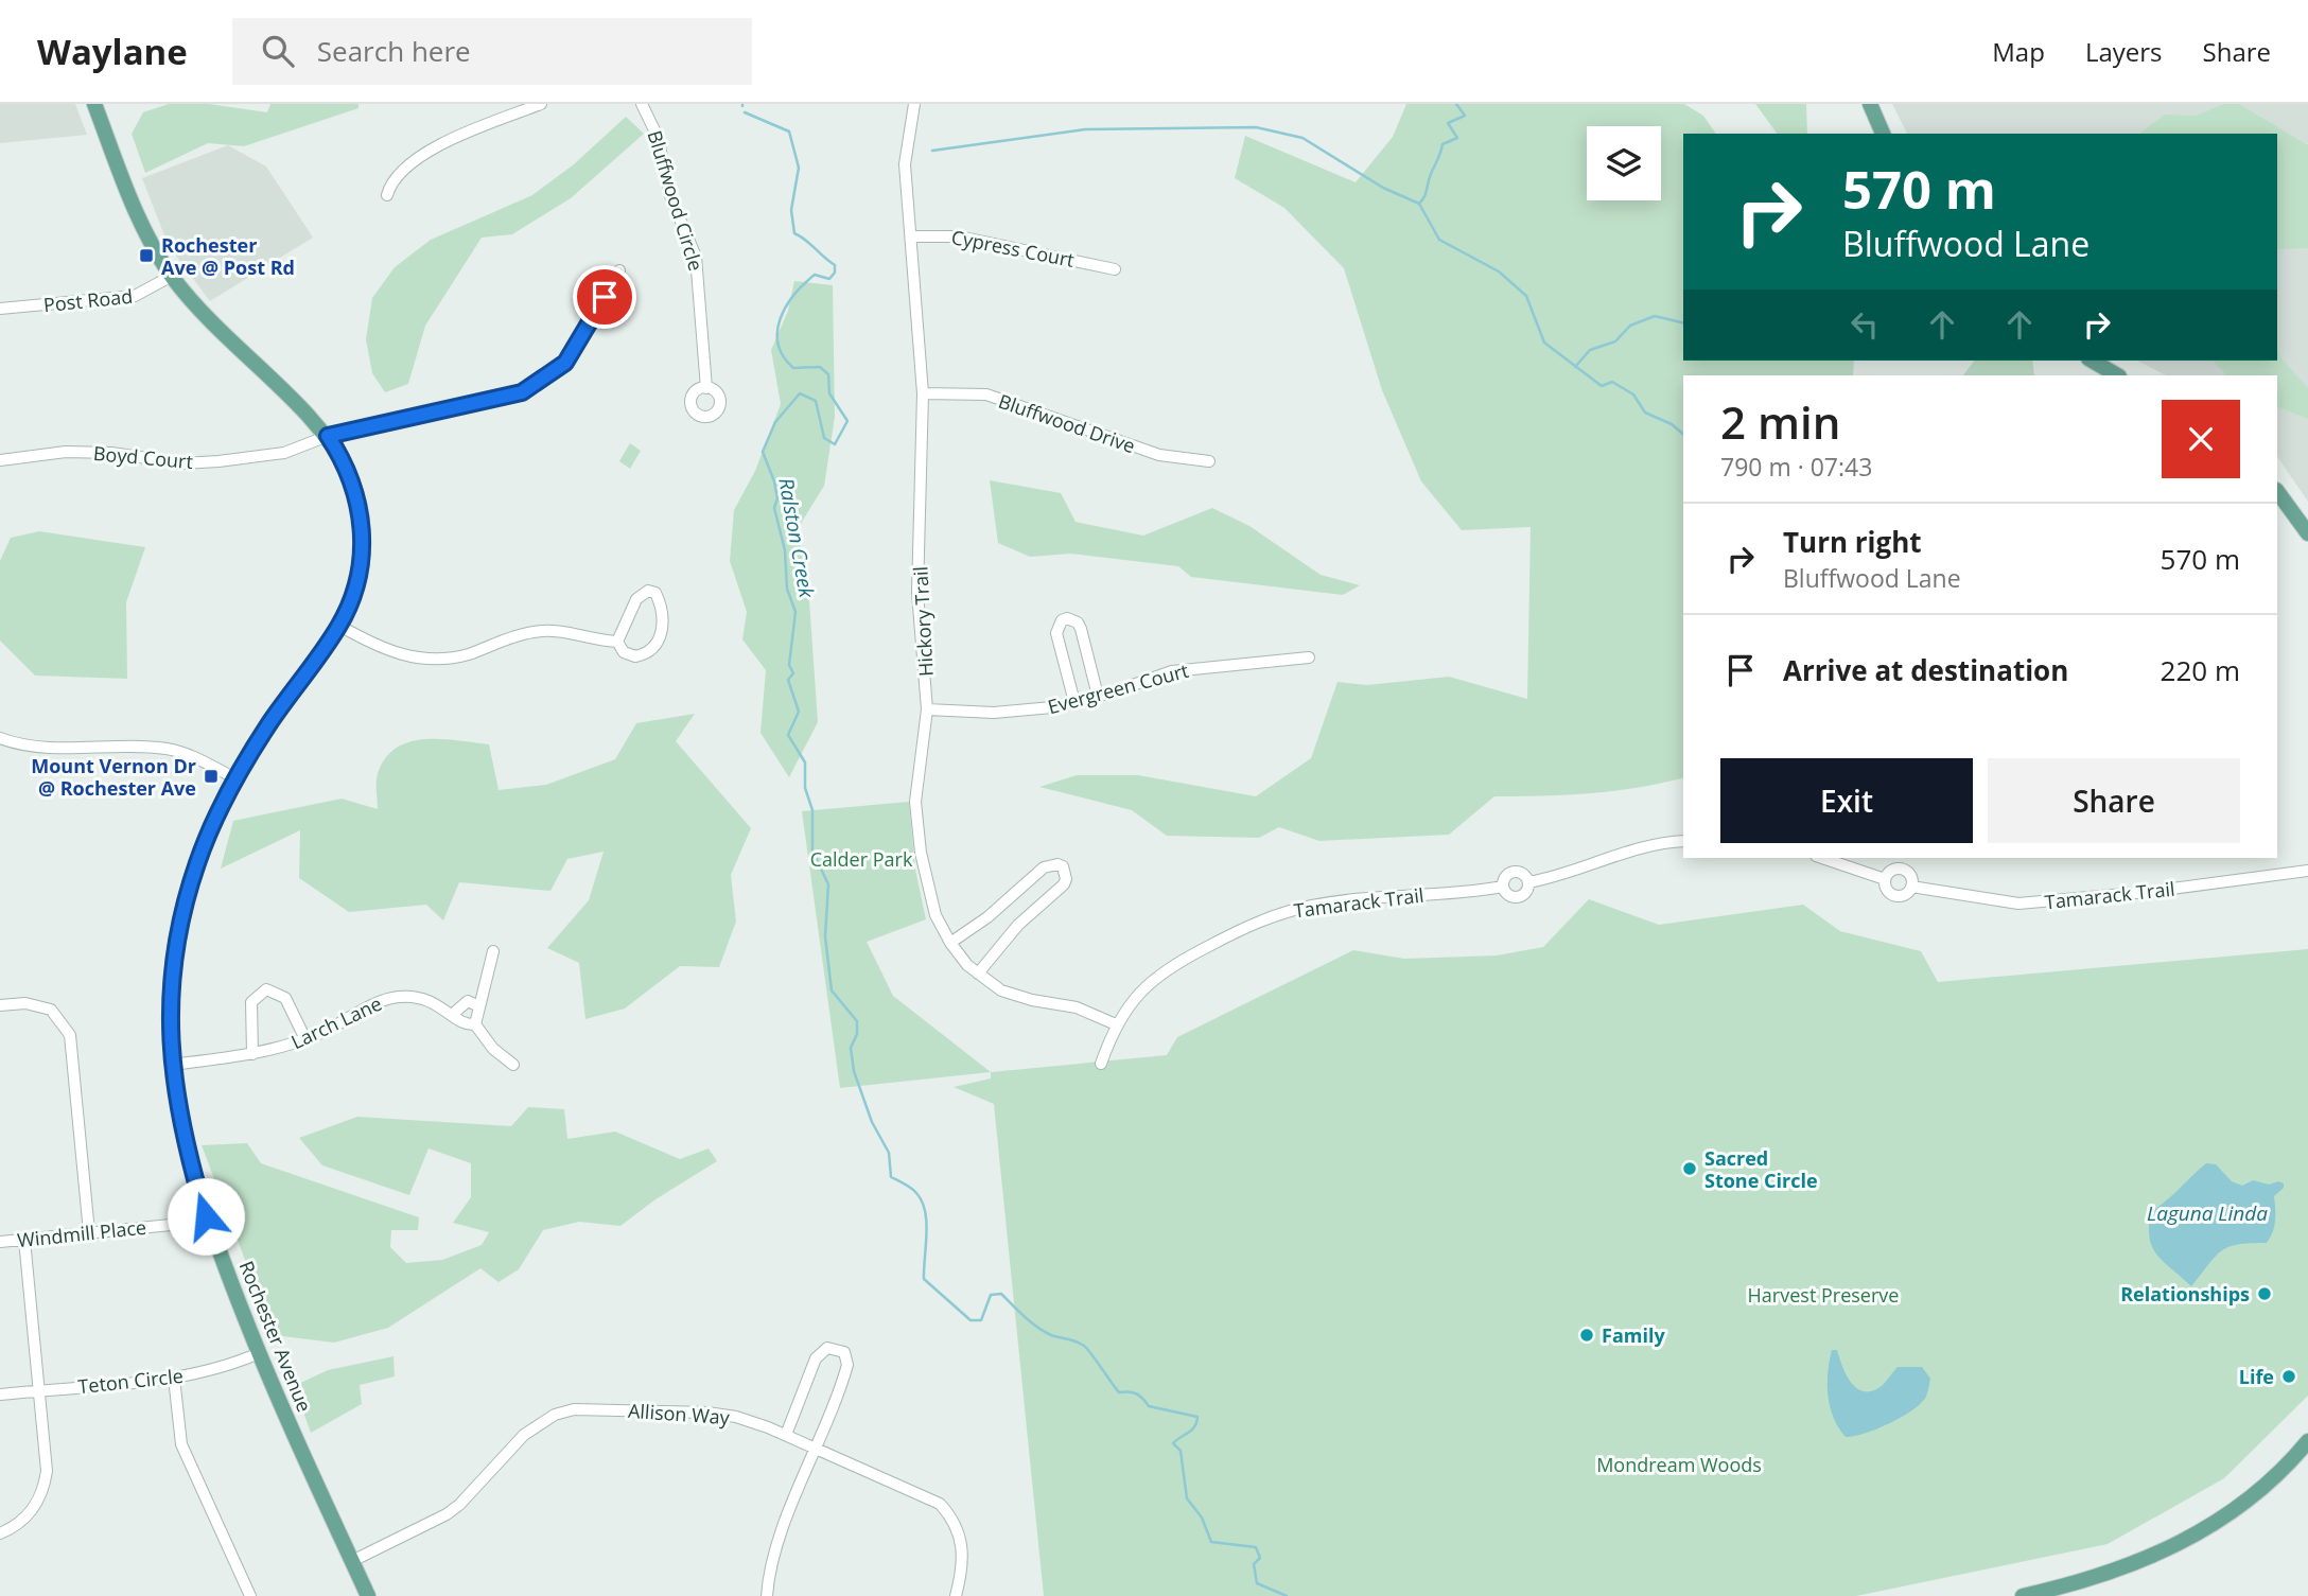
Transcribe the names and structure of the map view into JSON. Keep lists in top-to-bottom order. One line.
{"streets":{"main road":["Rochester Avenue"],"street":["Bluffwood Circle","Cypress Court","Post Road","Bluffwood Drive","Boyd Court","Hickory Trail","Evergreen Court","Tamarack Trail","Larch Lane","Windmill Place","Teton Circle","Allison Way"]},"crossings":[["Cypress Court","Hickory Trail"],["Post Road","Rochester Avenue"],["Bluffwood Drive","Hickory Trail"],["Boyd Court","Rochester Avenue"],["Hickory Trail","Evergreen Court"],["Hickory Trail","Tamarack Trail"],["Larch Lane","Rochester Avenue"],["Windmill Place","Rochester Avenue"],["Rochester Avenue","Teton Circle"],["Rochester Avenue","Allison Way"]],"water":["Ralston Creek","Laguna Linda"],"parks":["Calder Park","Harvest Preserve","Mondream Woods"],"places":{"transit":["Rochester Ave @ Post Rd","Mount Vernon Dr @ Rochester Ave"],"other":["Sacred Stone Circle","Relationships","Family","Life"]},"page":{"header":"Waylane","search":"Search here","nav":["Map","Layers","Share"],"turn":["570 m","Bluffwood Lane"],"heading":["2 min","790 m · 07:43"],"list":[{"name":"Turn right","note":"Bluffwood Lane","value":"570 m"},{"name":"Arrive at destination","value":"220 m"}],"buttons":["Exit","Share"]}}
